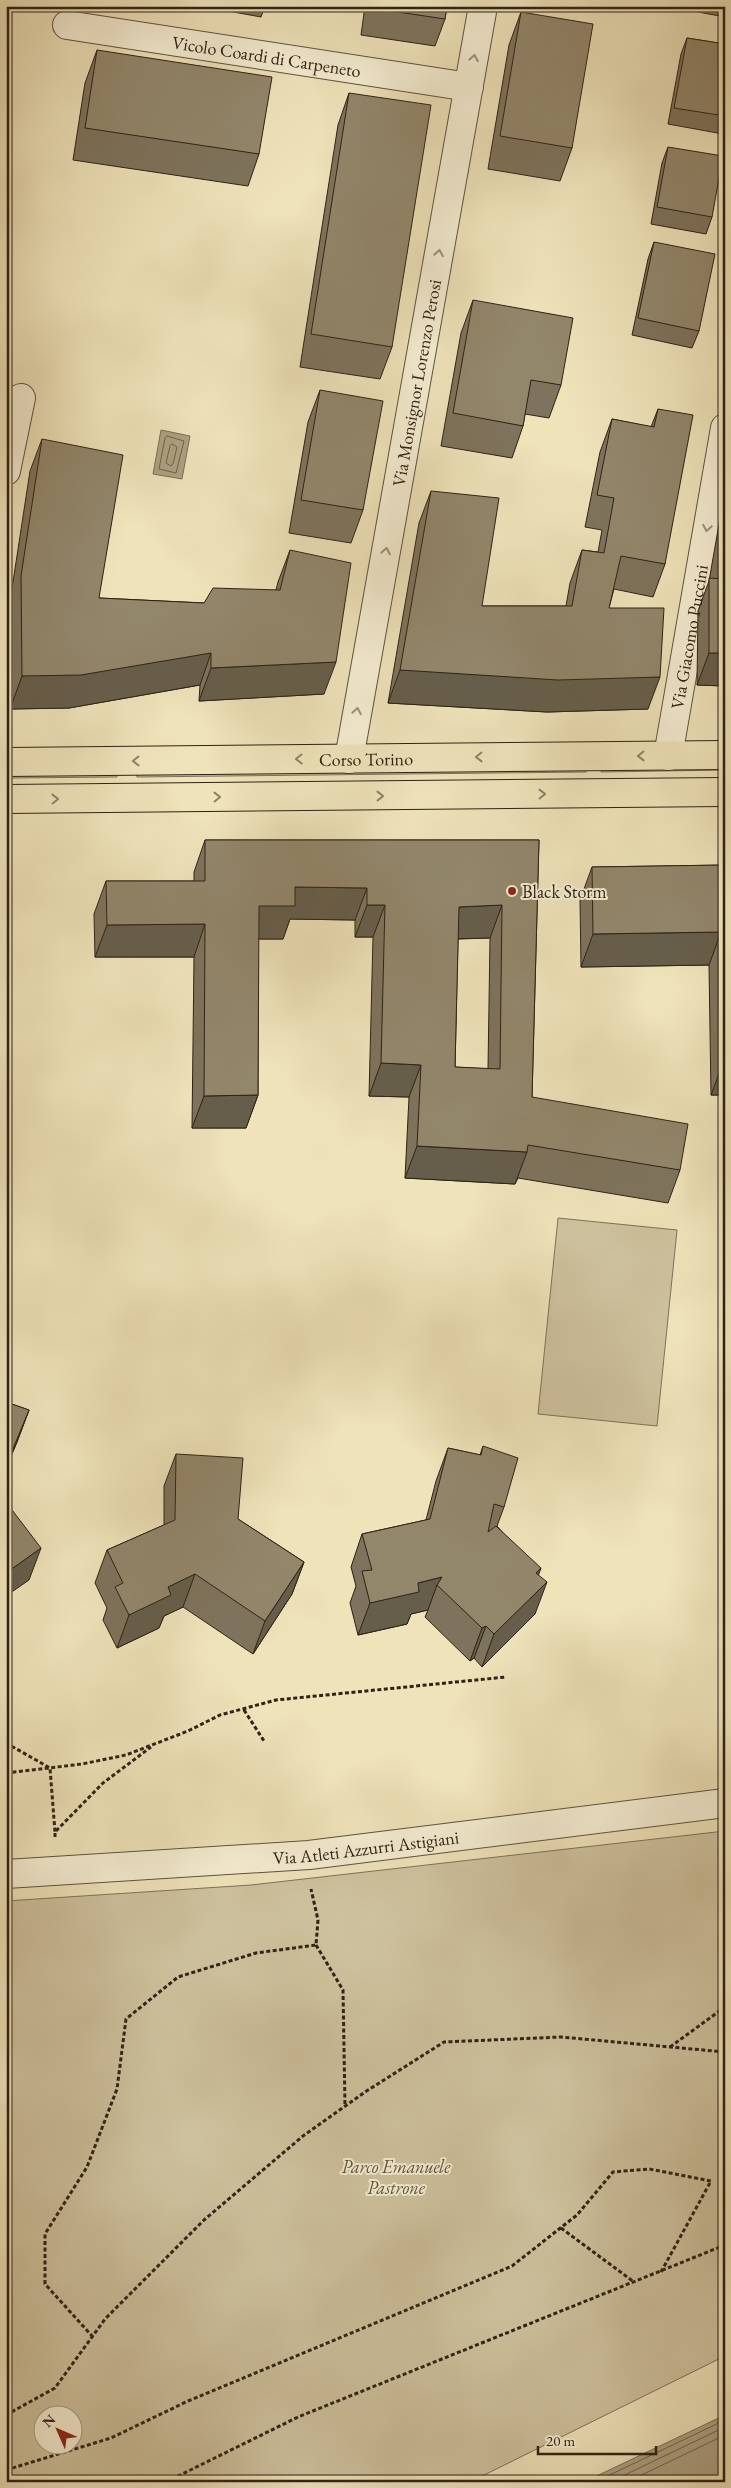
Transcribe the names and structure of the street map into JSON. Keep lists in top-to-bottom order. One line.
{"streets":{"main road":["Corso Torino"],"street":["Vicolo Coardi di Carpeneto","Via Monsignor Lorenzo Perosi","Via Giacomo Puccini","Via Atleti Azzurri Astigiani"]},"crossings":[["Vicolo Coardi di Carpeneto","Via Monsignor Lorenzo Perosi"],["Via Monsignor Lorenzo Perosi","Corso Torino"],["Via Giacomo Puccini","Corso Torino"]],"one_way":["Via Monsignor Lorenzo Perosi","Via Giacomo Puccini"],"parks":["Parco Emanuele Pastrone"],"places":["Black Storm"],"scale_bar":"20 m","north":"top left"}
